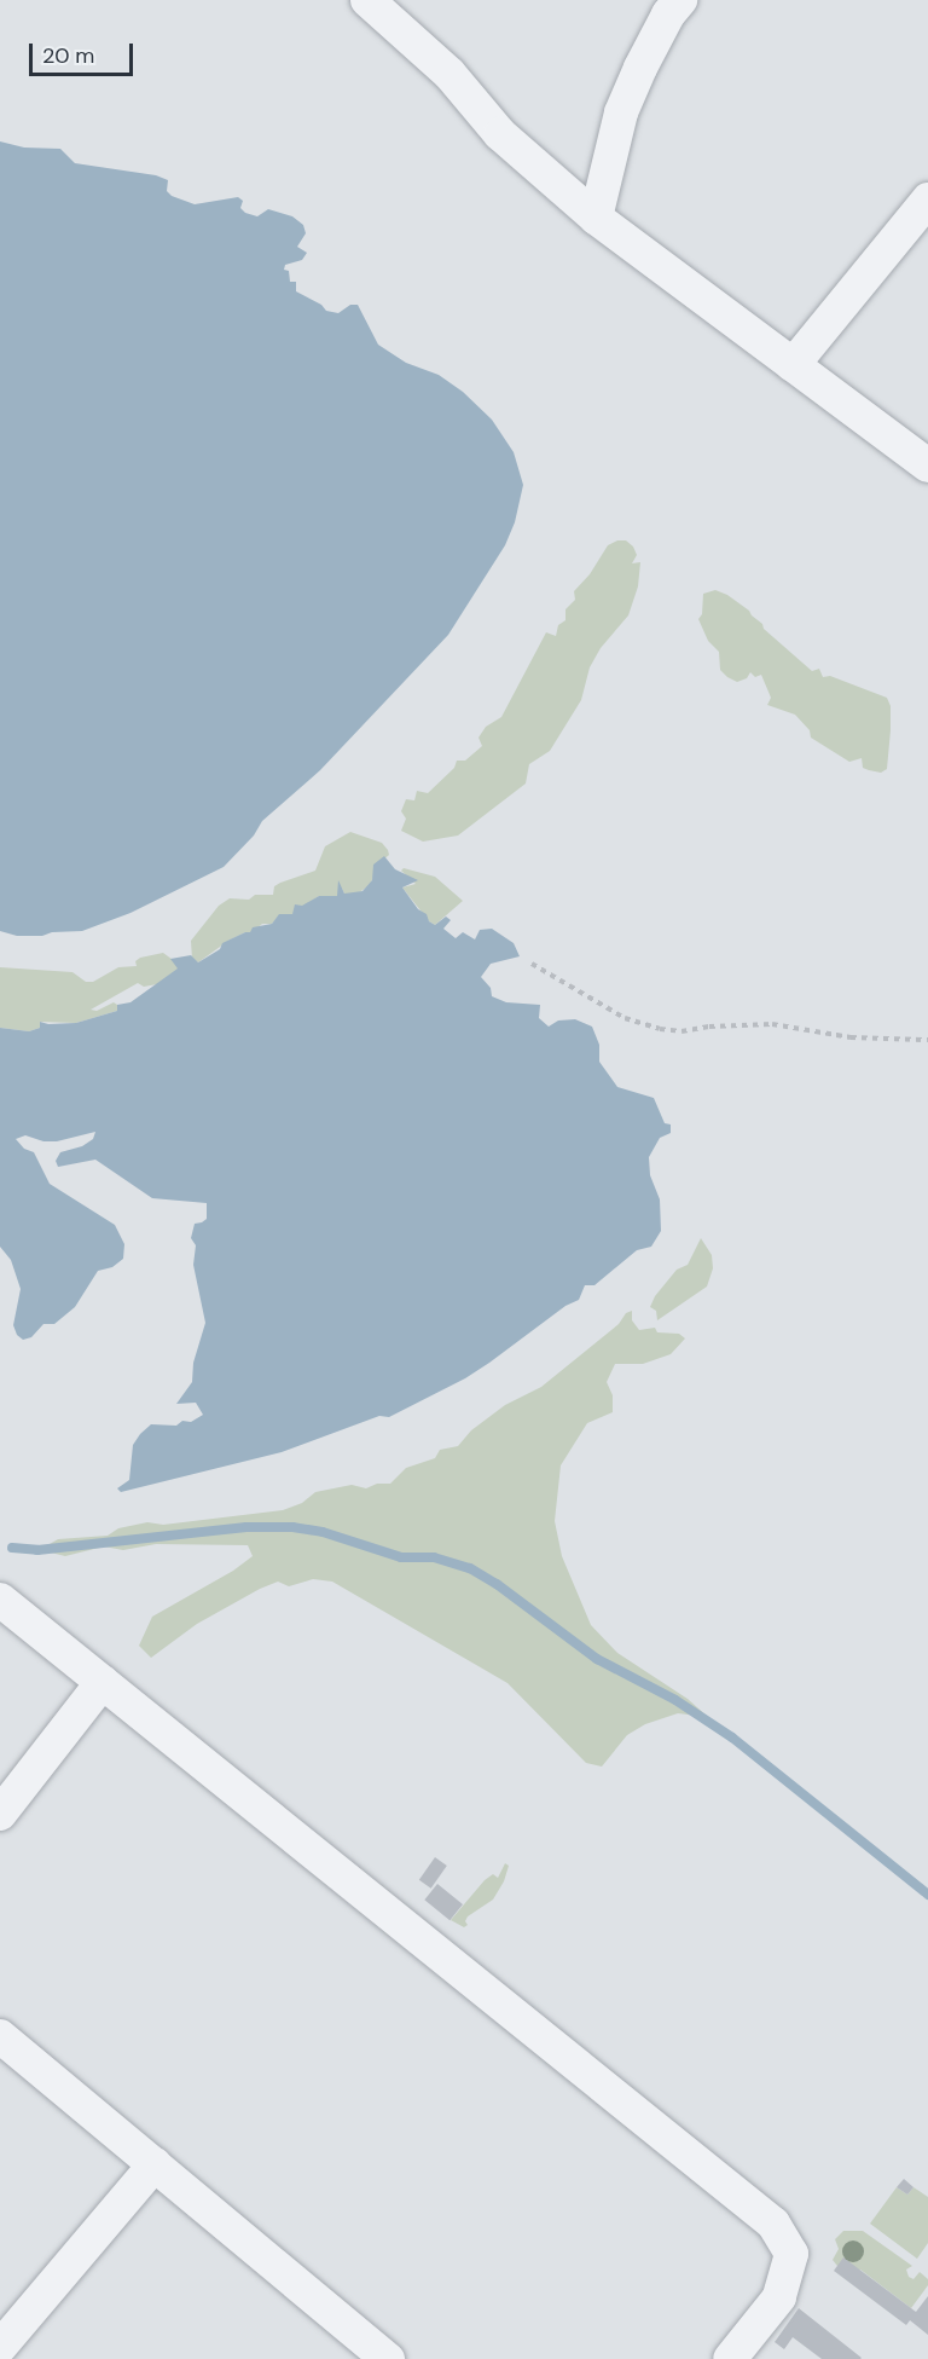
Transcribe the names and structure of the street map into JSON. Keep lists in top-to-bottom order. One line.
{"scale_bar":"20 m"}
